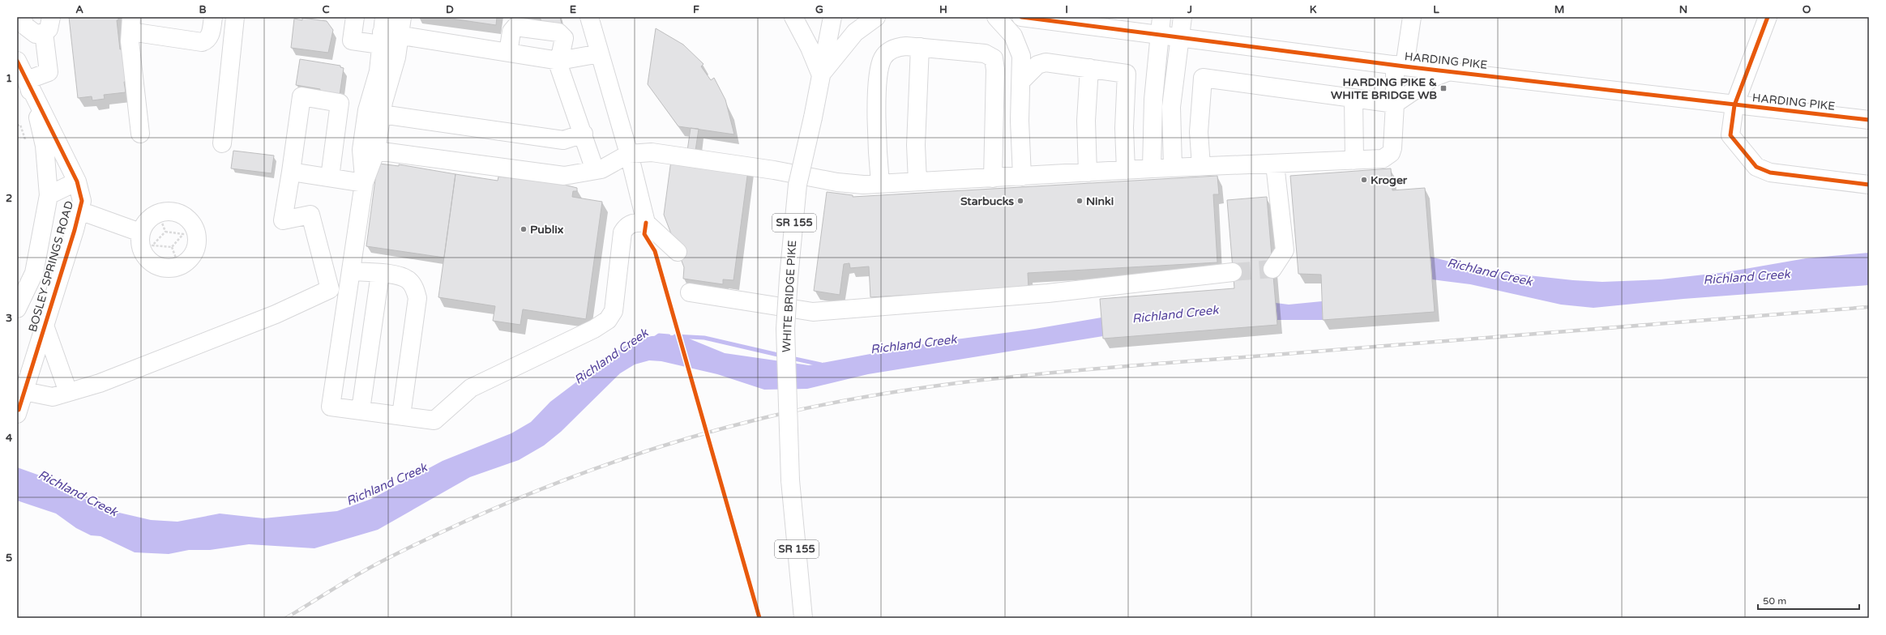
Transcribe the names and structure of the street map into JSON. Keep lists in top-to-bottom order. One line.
{"streets":{"main road":["HARDING PIKE","SR 155","BOSLEY SPRINGS ROAD","WHITE BRIDGE PIKE"]},"water":["Richland Creek"],"places":{"transit":["HARDING PIKE & WHITE BRIDGE WB"],"other":["Kroger","Starbucks","Ninki","Publix"]},"scale_bar":"50 m","grid":{"columns":["A","B","C","D","E","F","G","H","I","J","K","L","M","N","O"],"rows":["1","2","3","4","5"]}}
